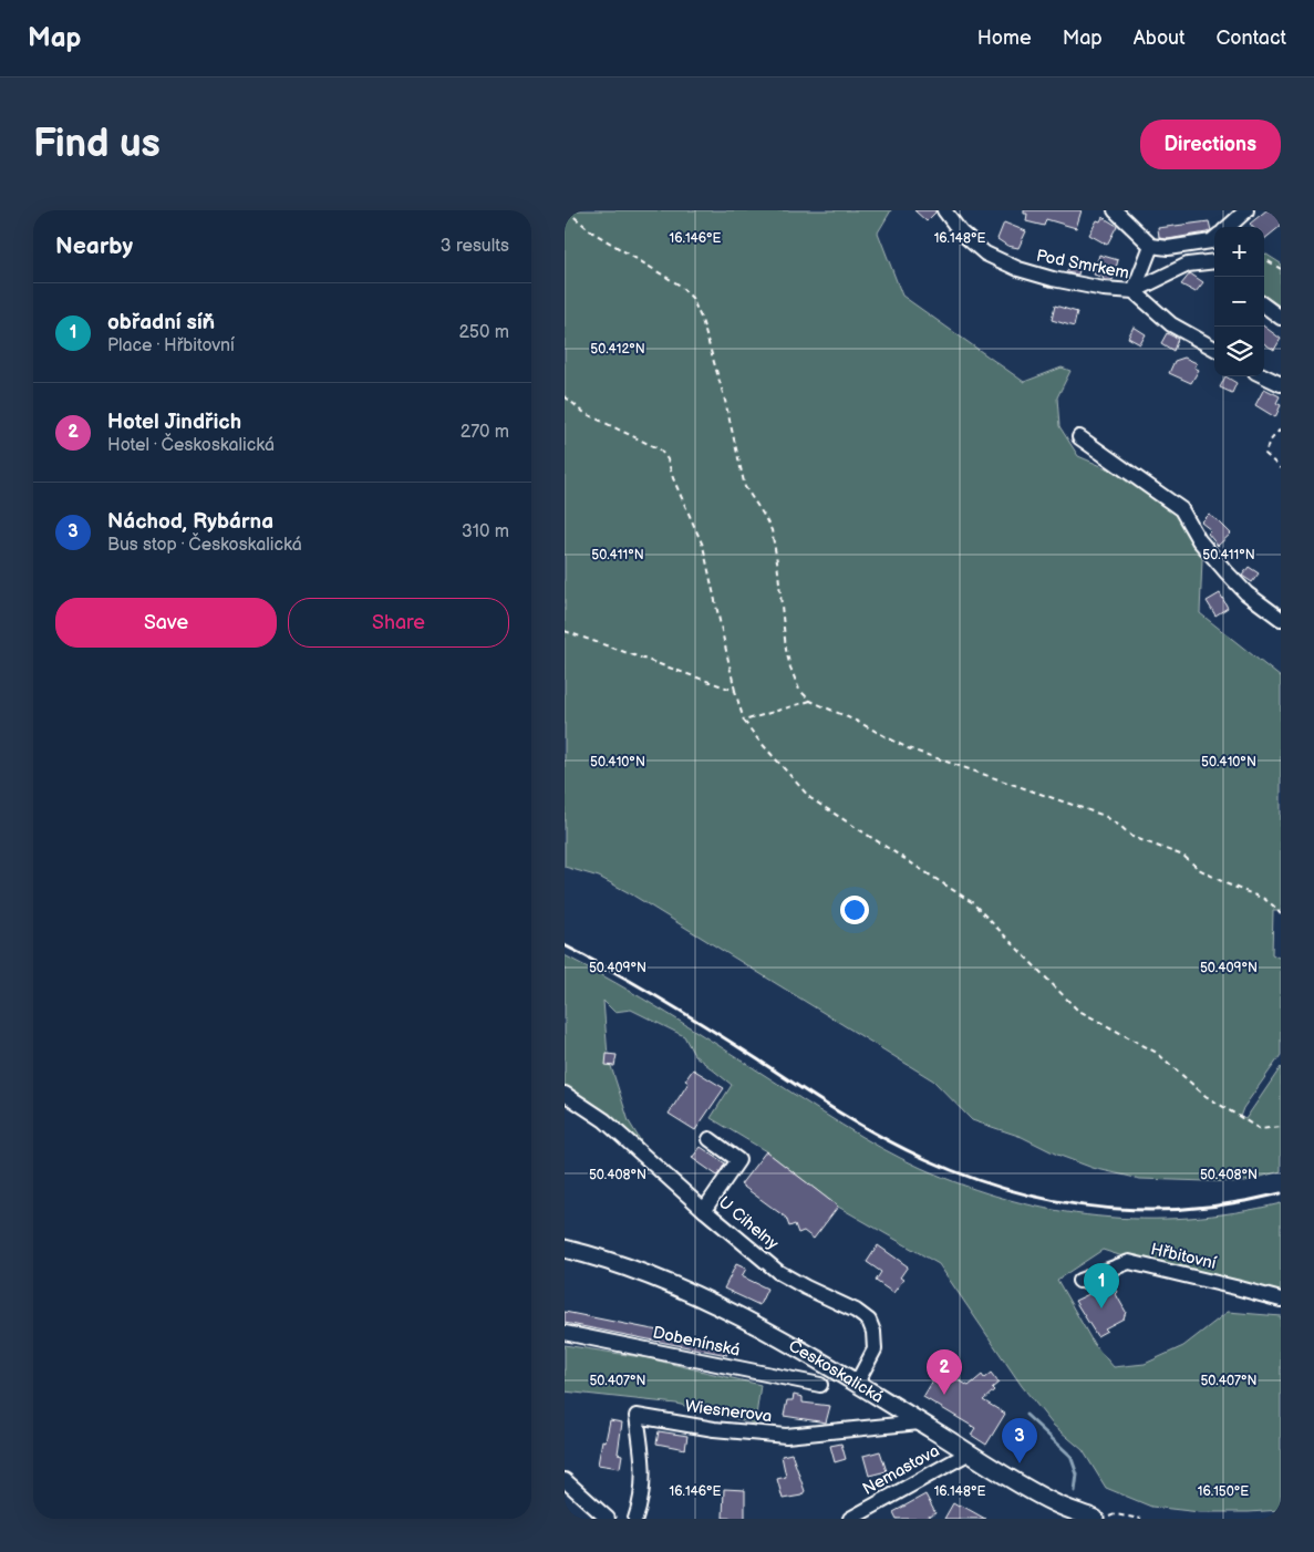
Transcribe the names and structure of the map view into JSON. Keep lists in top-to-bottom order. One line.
{"streets":{"main road":["Českoskalická"],"street":["Pod Smrkem","U Cihelny","Hřbitovní","Dobenínská","Wiesnerova","Nemastova"]},"crossings":[["U Cihelny","Českoskalická"],["Českoskalická","Wiesnerova"],["Českoskalická","Nemastova"]],"page":{"header":"Map","nav":["Home","Map","About","Contact"],"buttons":["Directions",["Save","Share"]],"title":"Find us","heading":["Nearby","3 results"],"map_buttons":["+","−"],"list":[{"mark":"1","name":"obřadní síň","note":"Place · Hřbitovní","value":"250 m"},{"mark":"2","name":"Hotel Jindřich","note":"Hotel · Českoskalická","value":"270 m"},{"mark":"3","name":"Náchod, Rybárna","note":"Bus stop · Českoskalická","value":"310 m"}],"pins":["1","2","3"]},"coordinates":["16.146°E","16.148°E","50.412°N","50.411°N","50.410°N","50.409°N","50.408°N","50.407°N","16.150°E"]}
